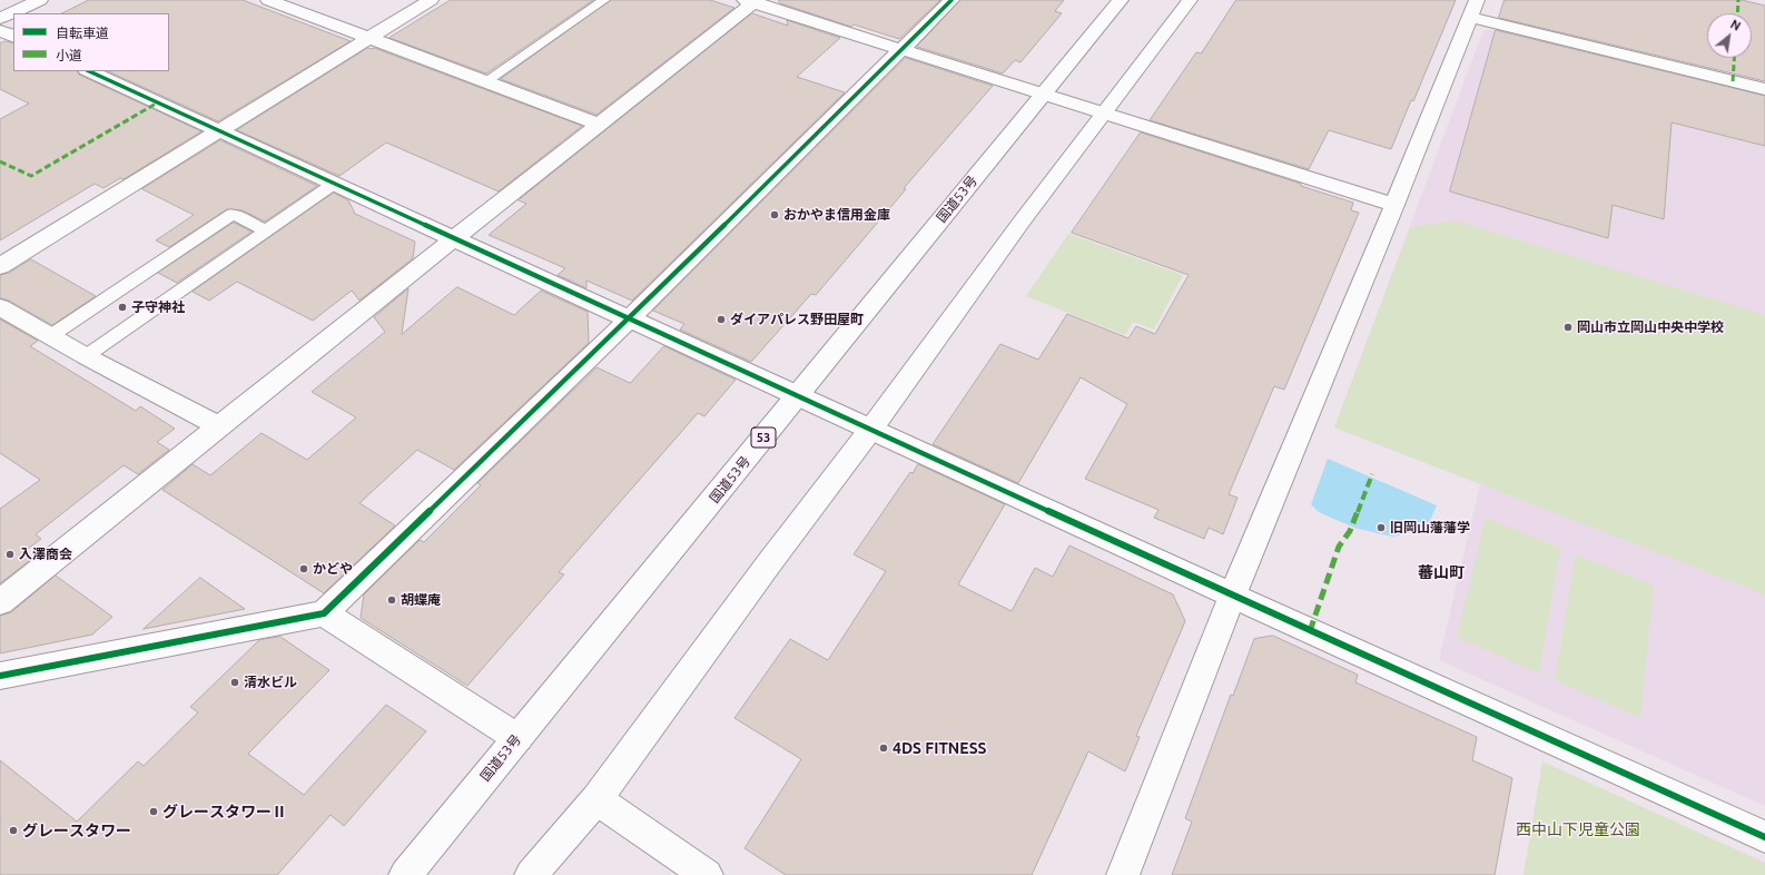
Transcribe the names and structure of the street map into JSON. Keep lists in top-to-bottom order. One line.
{"streets":{"main road":["国道53号","53"]},"districts":["蕃山町"],"parks":["西中山下児童公園"],"places":["おかやま信用金庫","子守神社","ダイアパレス野田屋町","岡山市立岡山中央中学校","旧岡山藩藩学","入澤商会","かどや","胡蝶庵","清水ビル","4DS FITNESS","グレースタワーⅡ","グレースタワー"],"legend":["自転車道","小道"],"north":"top right"}
